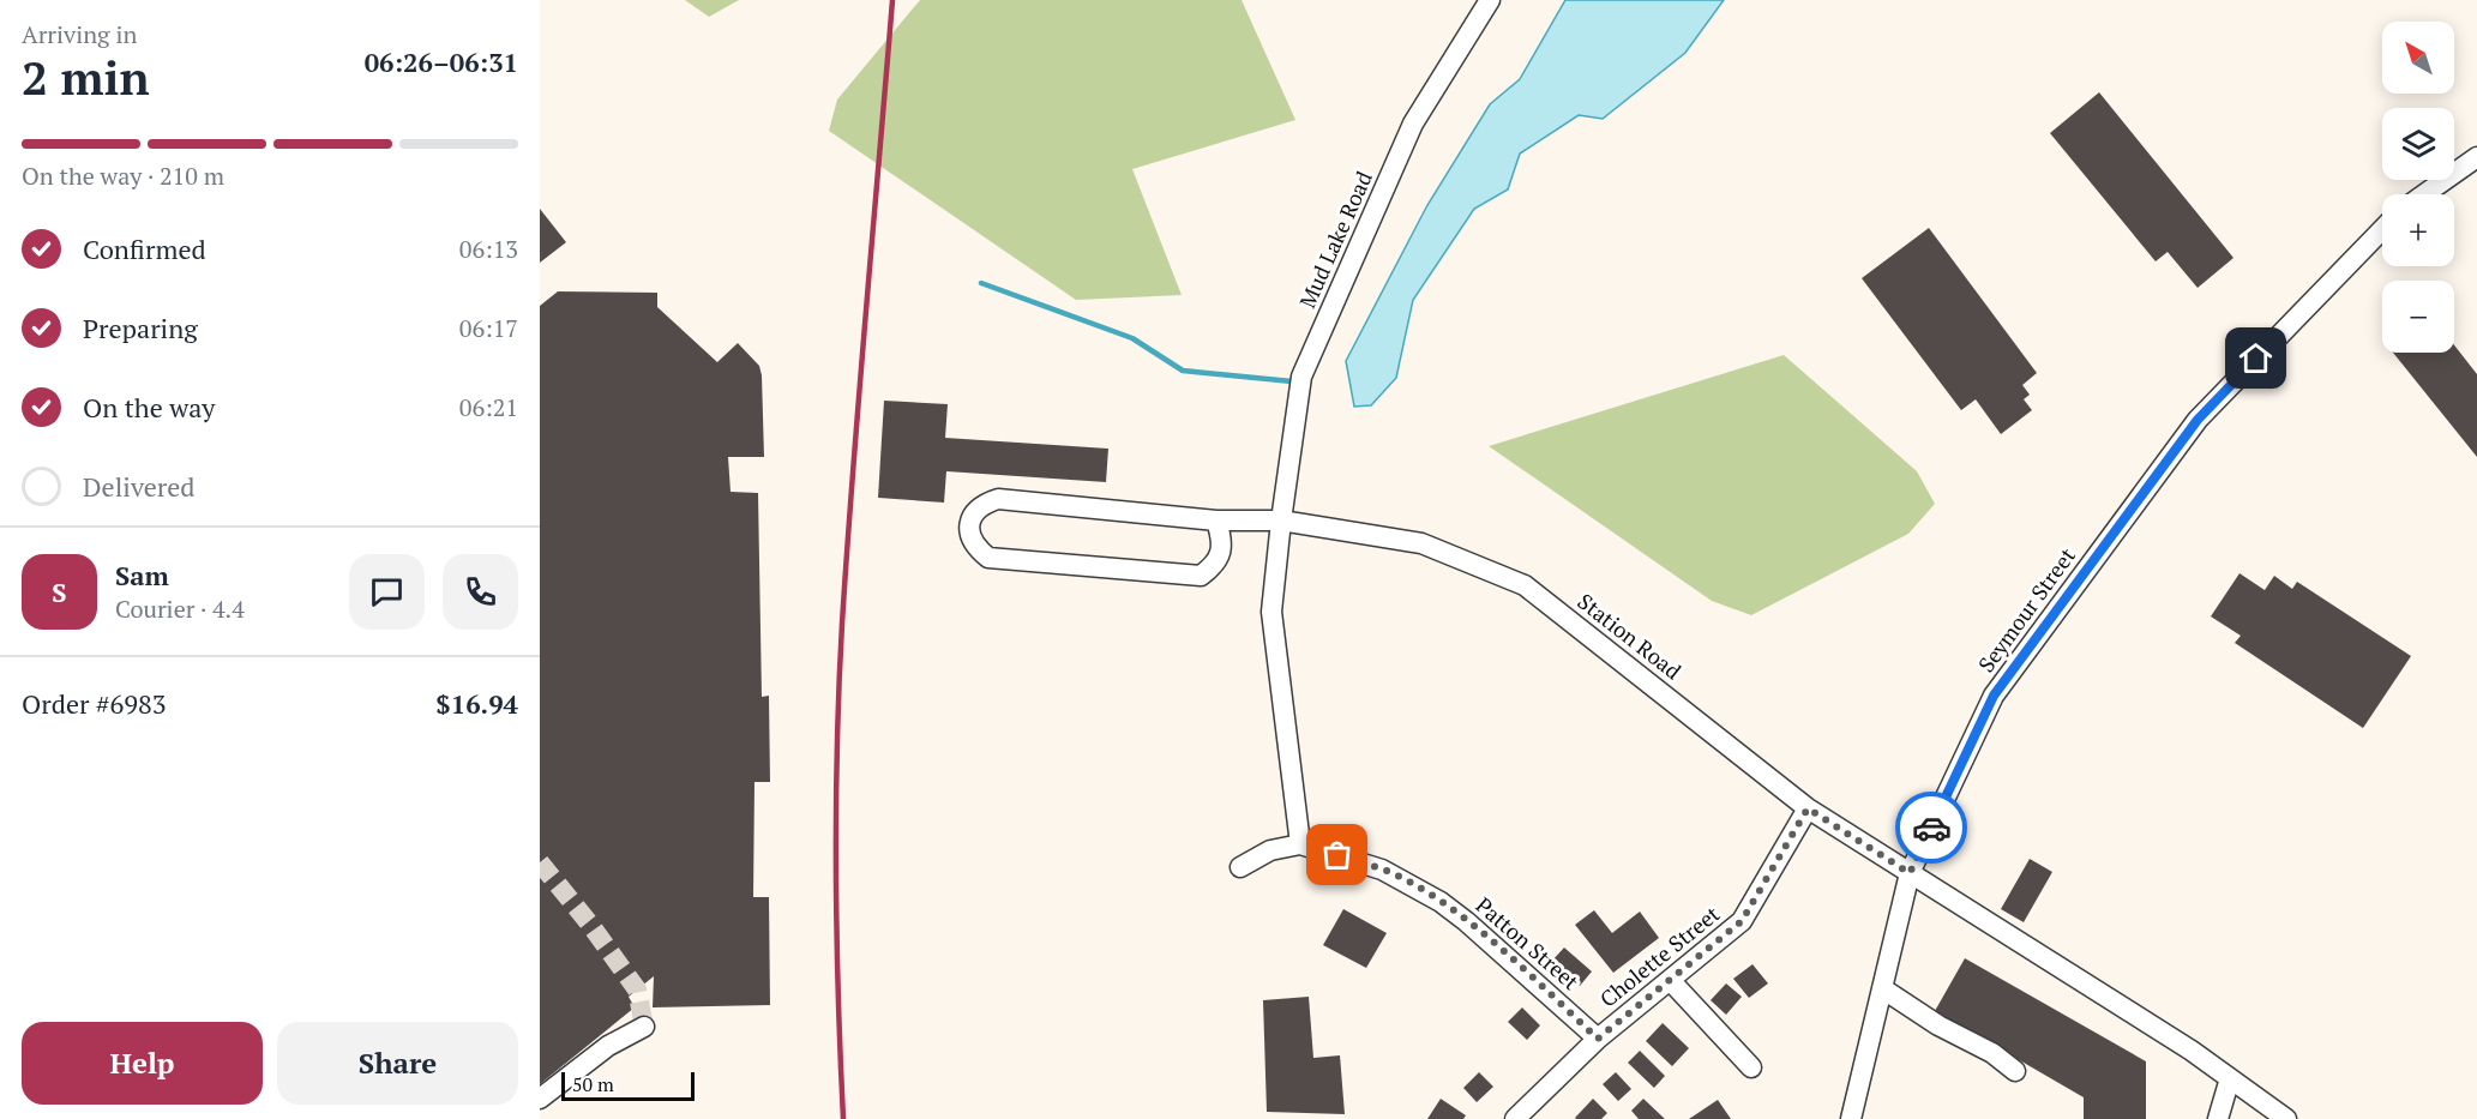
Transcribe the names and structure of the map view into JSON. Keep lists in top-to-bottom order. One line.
{"streets":{"street":["Mud Lake Road","Seymour Street","Station Road","Patton Street","Cholette Street"]},"crossings":[["Mud Lake Road","Station Road"],["Seymour Street","Station Road"],["Station Road","Cholette Street"],["Patton Street","Cholette Street"]],"scale_bar":"50 m","north":"top left","page":{"heading":["2 min","Arriving in","06:26–06:31"],"panel":["Sam","Courier · 4.4","Order #6983","$16.94"],"map_buttons":["+","−"],"bar":"On the way · 210 m","list":[["Confirmed","06:13"],["Preparing","06:17"],["On the way","06:21"],"Delivered"],"round":"S","buttons":["Help","Share"],"scale":"50 m"}}
